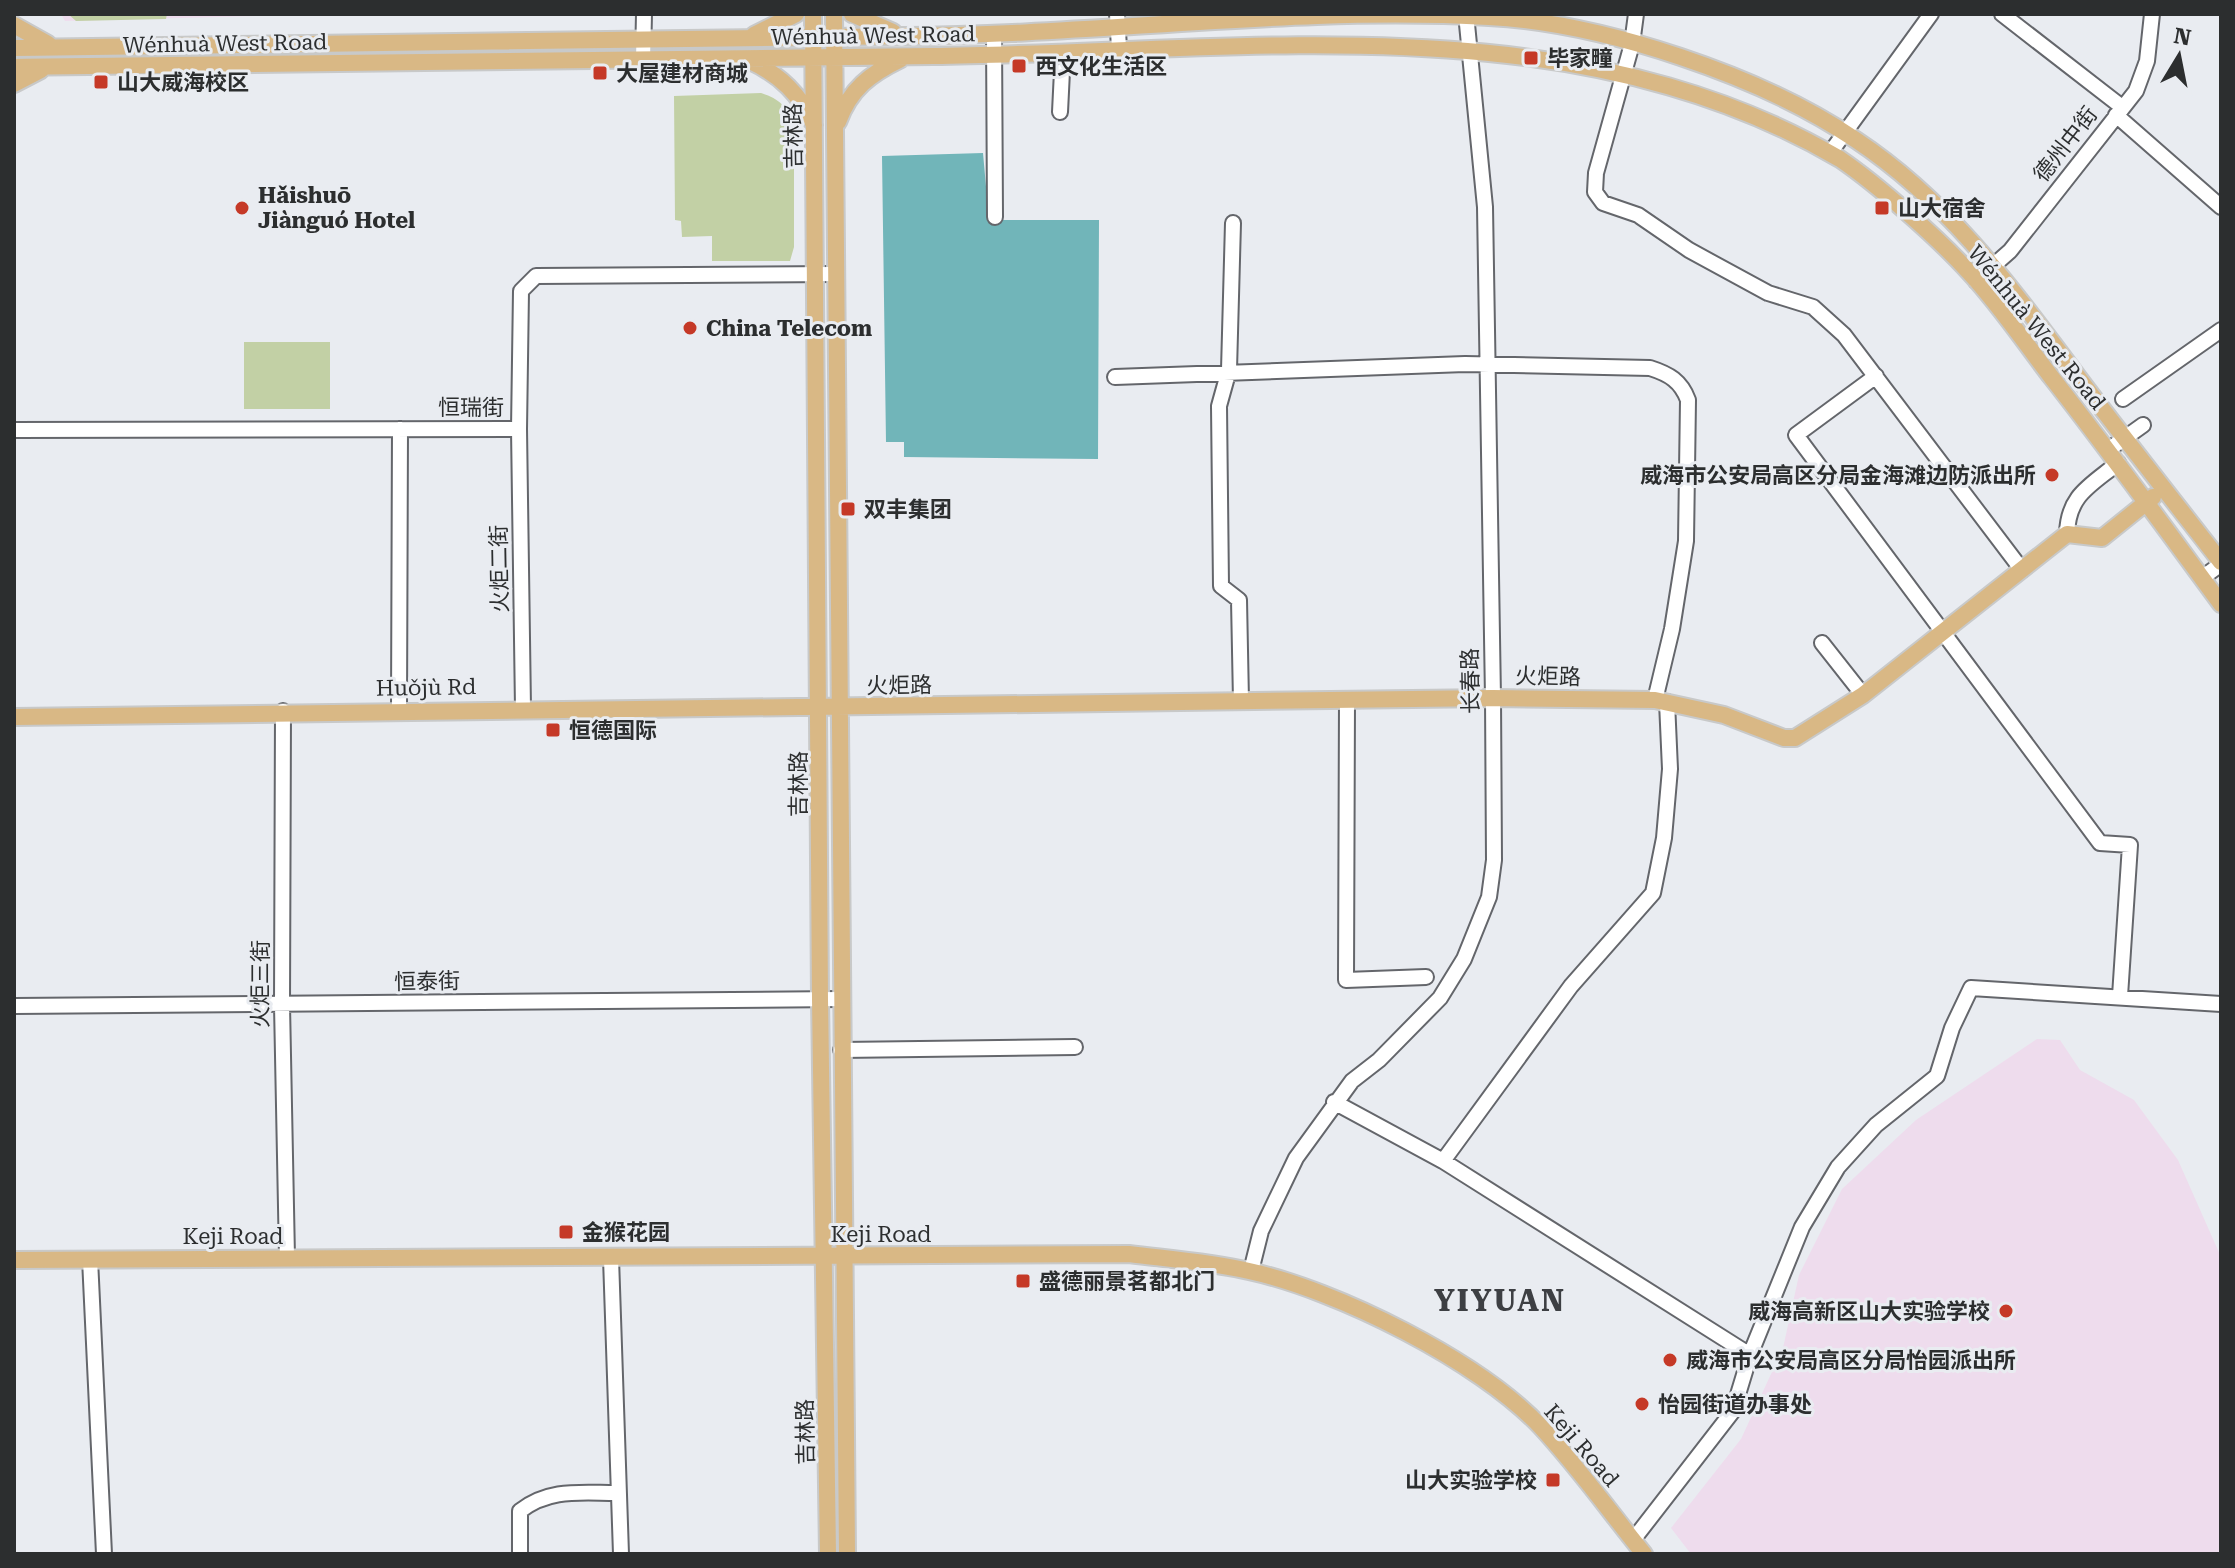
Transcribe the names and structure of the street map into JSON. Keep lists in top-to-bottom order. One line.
{"streets":{"main road":["Wénhuà West Road","吉林路","火炬路","Huǒjù Rd","Keji Road"],"street":["德州中街","恒瑞街","火炬二街","长春路","恒泰街","火炬三街"]},"crossings":[["Wénhuà West Road","吉林路"],["Wénhuà West Road","德州中街"],["Wénhuà West Road","长春路"],["吉林路","恒瑞街"],["吉林路","火炬路"],["吉林路","Huǒjù Rd"],["吉林路","恒泰街"],["吉林路","Keji Road"],["恒瑞街","火炬二街"],["火炬二街","Huǒjù Rd"],["火炬路","长春路"],["火炬路","Huǒjù Rd"],["长春路","Keji Road"],["Huǒjù Rd","火炬三街"],["恒泰街","火炬三街"],["火炬三街","Keji Road"]],"districts":["YIYUAN"],"places":{"transit":["毕家疃","西文化生活区","大屋建材商城","山大威海校区","山大宿舍","双丰集团","恒德国际","金猴花园","盛德丽景茗都北门","山大实验学校"],"other":["Hǎishuō Jiànguó Hotel","China Telecom","威海市公安局高区分局金海滩边防派出所","威海高新区山大实验学校","威海市公安局高区分局怡园派出所","怡园街道办事处"]},"north":"top"}
